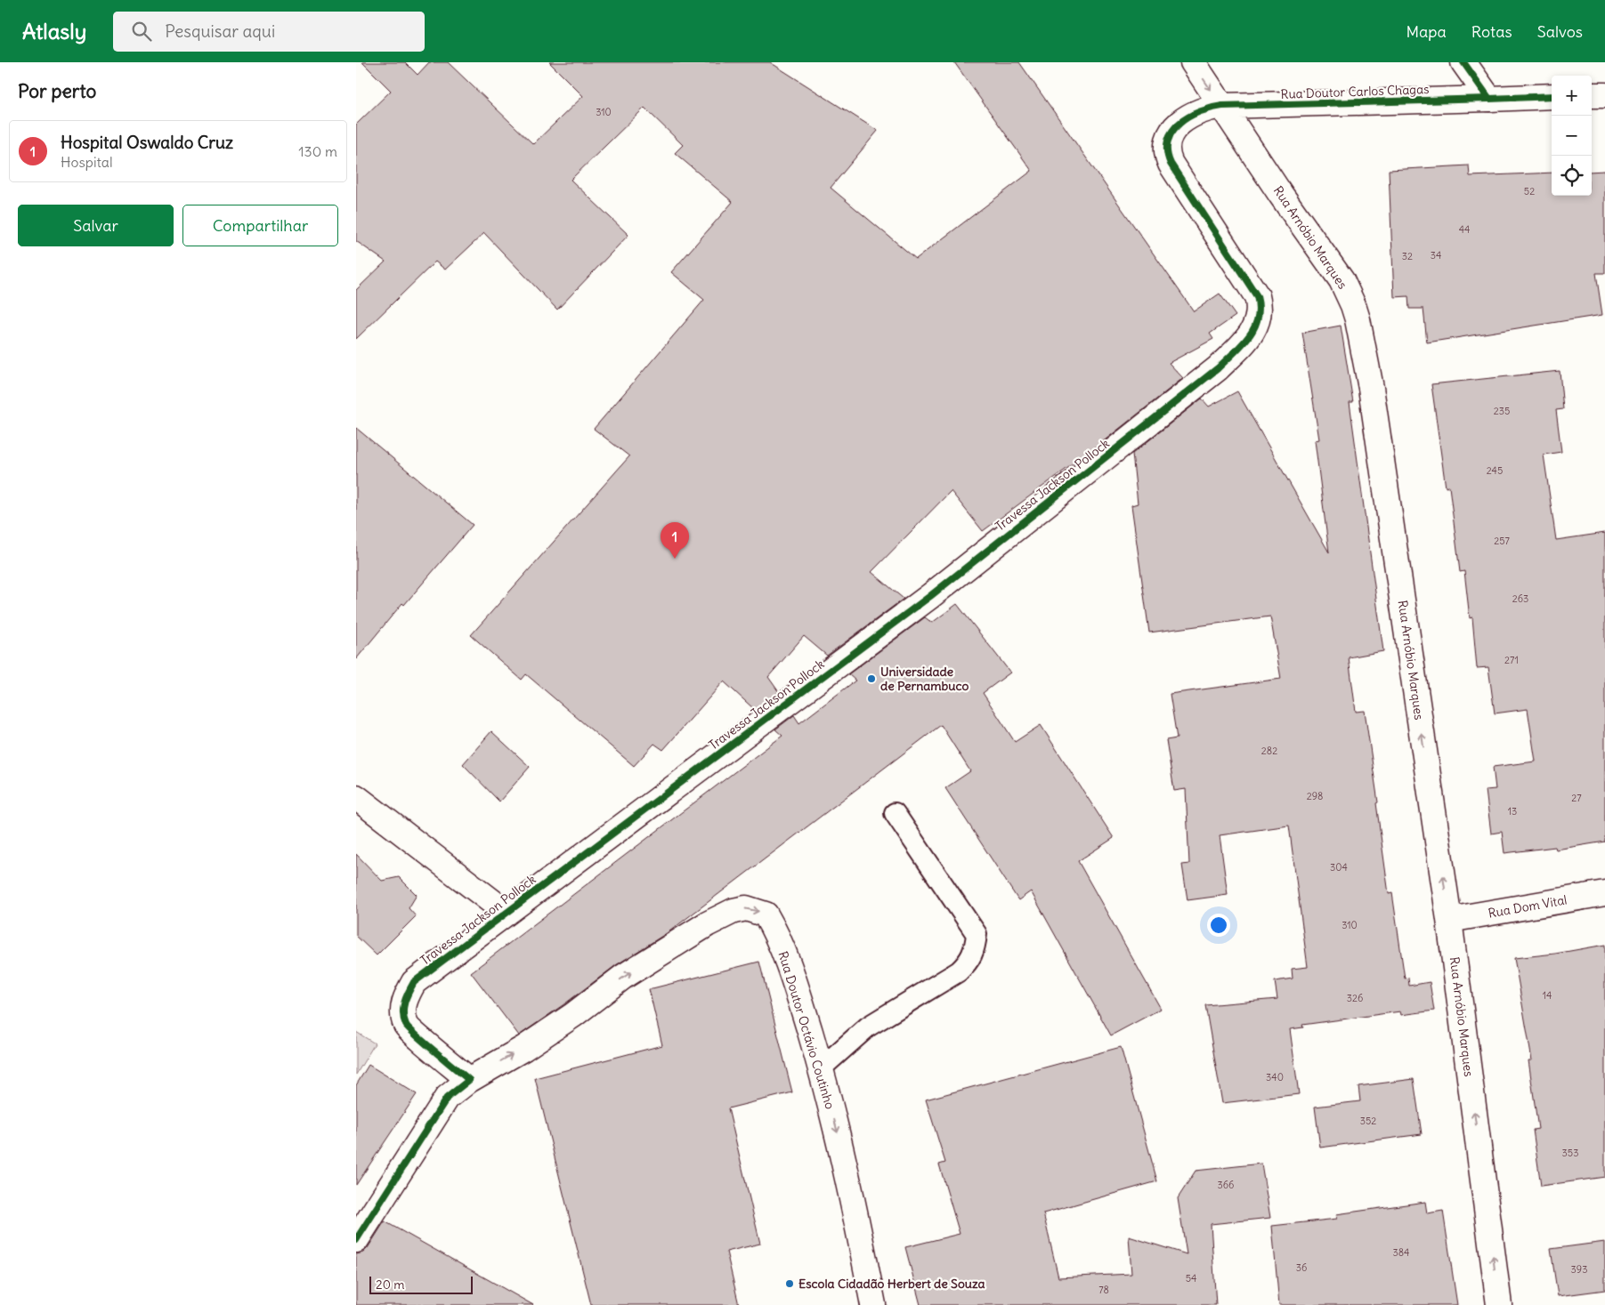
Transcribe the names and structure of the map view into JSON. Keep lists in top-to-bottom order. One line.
{"streets":{"street":["Rua Doutor Carlos Chagas","Rua Arnóbio Marques","Travessa Jackson Pollock","Rua Dom Vital","Rua Doutor Octávio Coutinho"]},"crossings":[["Rua Doutor Carlos Chagas","Rua Arnóbio Marques"],["Rua Doutor Carlos Chagas","Travessa Jackson Pollock"],["Rua Arnóbio Marques","Rua Dom Vital"],["Travessa Jackson Pollock","Rua Doutor Octávio Coutinho"]],"one_way":["Rua Arnóbio Marques"],"places":["Universidade de Pernambuco","Escola Cidadão Herbert de Souza"],"house_numbers":["310","52","44","34","32","235","245","257","263","271","282","298","27","13","304","310","14","326","340","352","353","366","384","36","393","54","78"],"scale_bar":"20 m","page":{"header":"Atlasly","search":"Pesquisar aqui","nav":["Mapa","Rotas","Salvos"],"heading":"Por perto","map_buttons":["+","−"],"list":[{"mark":"1","name":"Hospital Oswaldo Cruz","note":"Hospital","value":"130 m"}],"buttons":["Salvar","Compartilhar"],"pins":"1","scale":"20 m"}}
